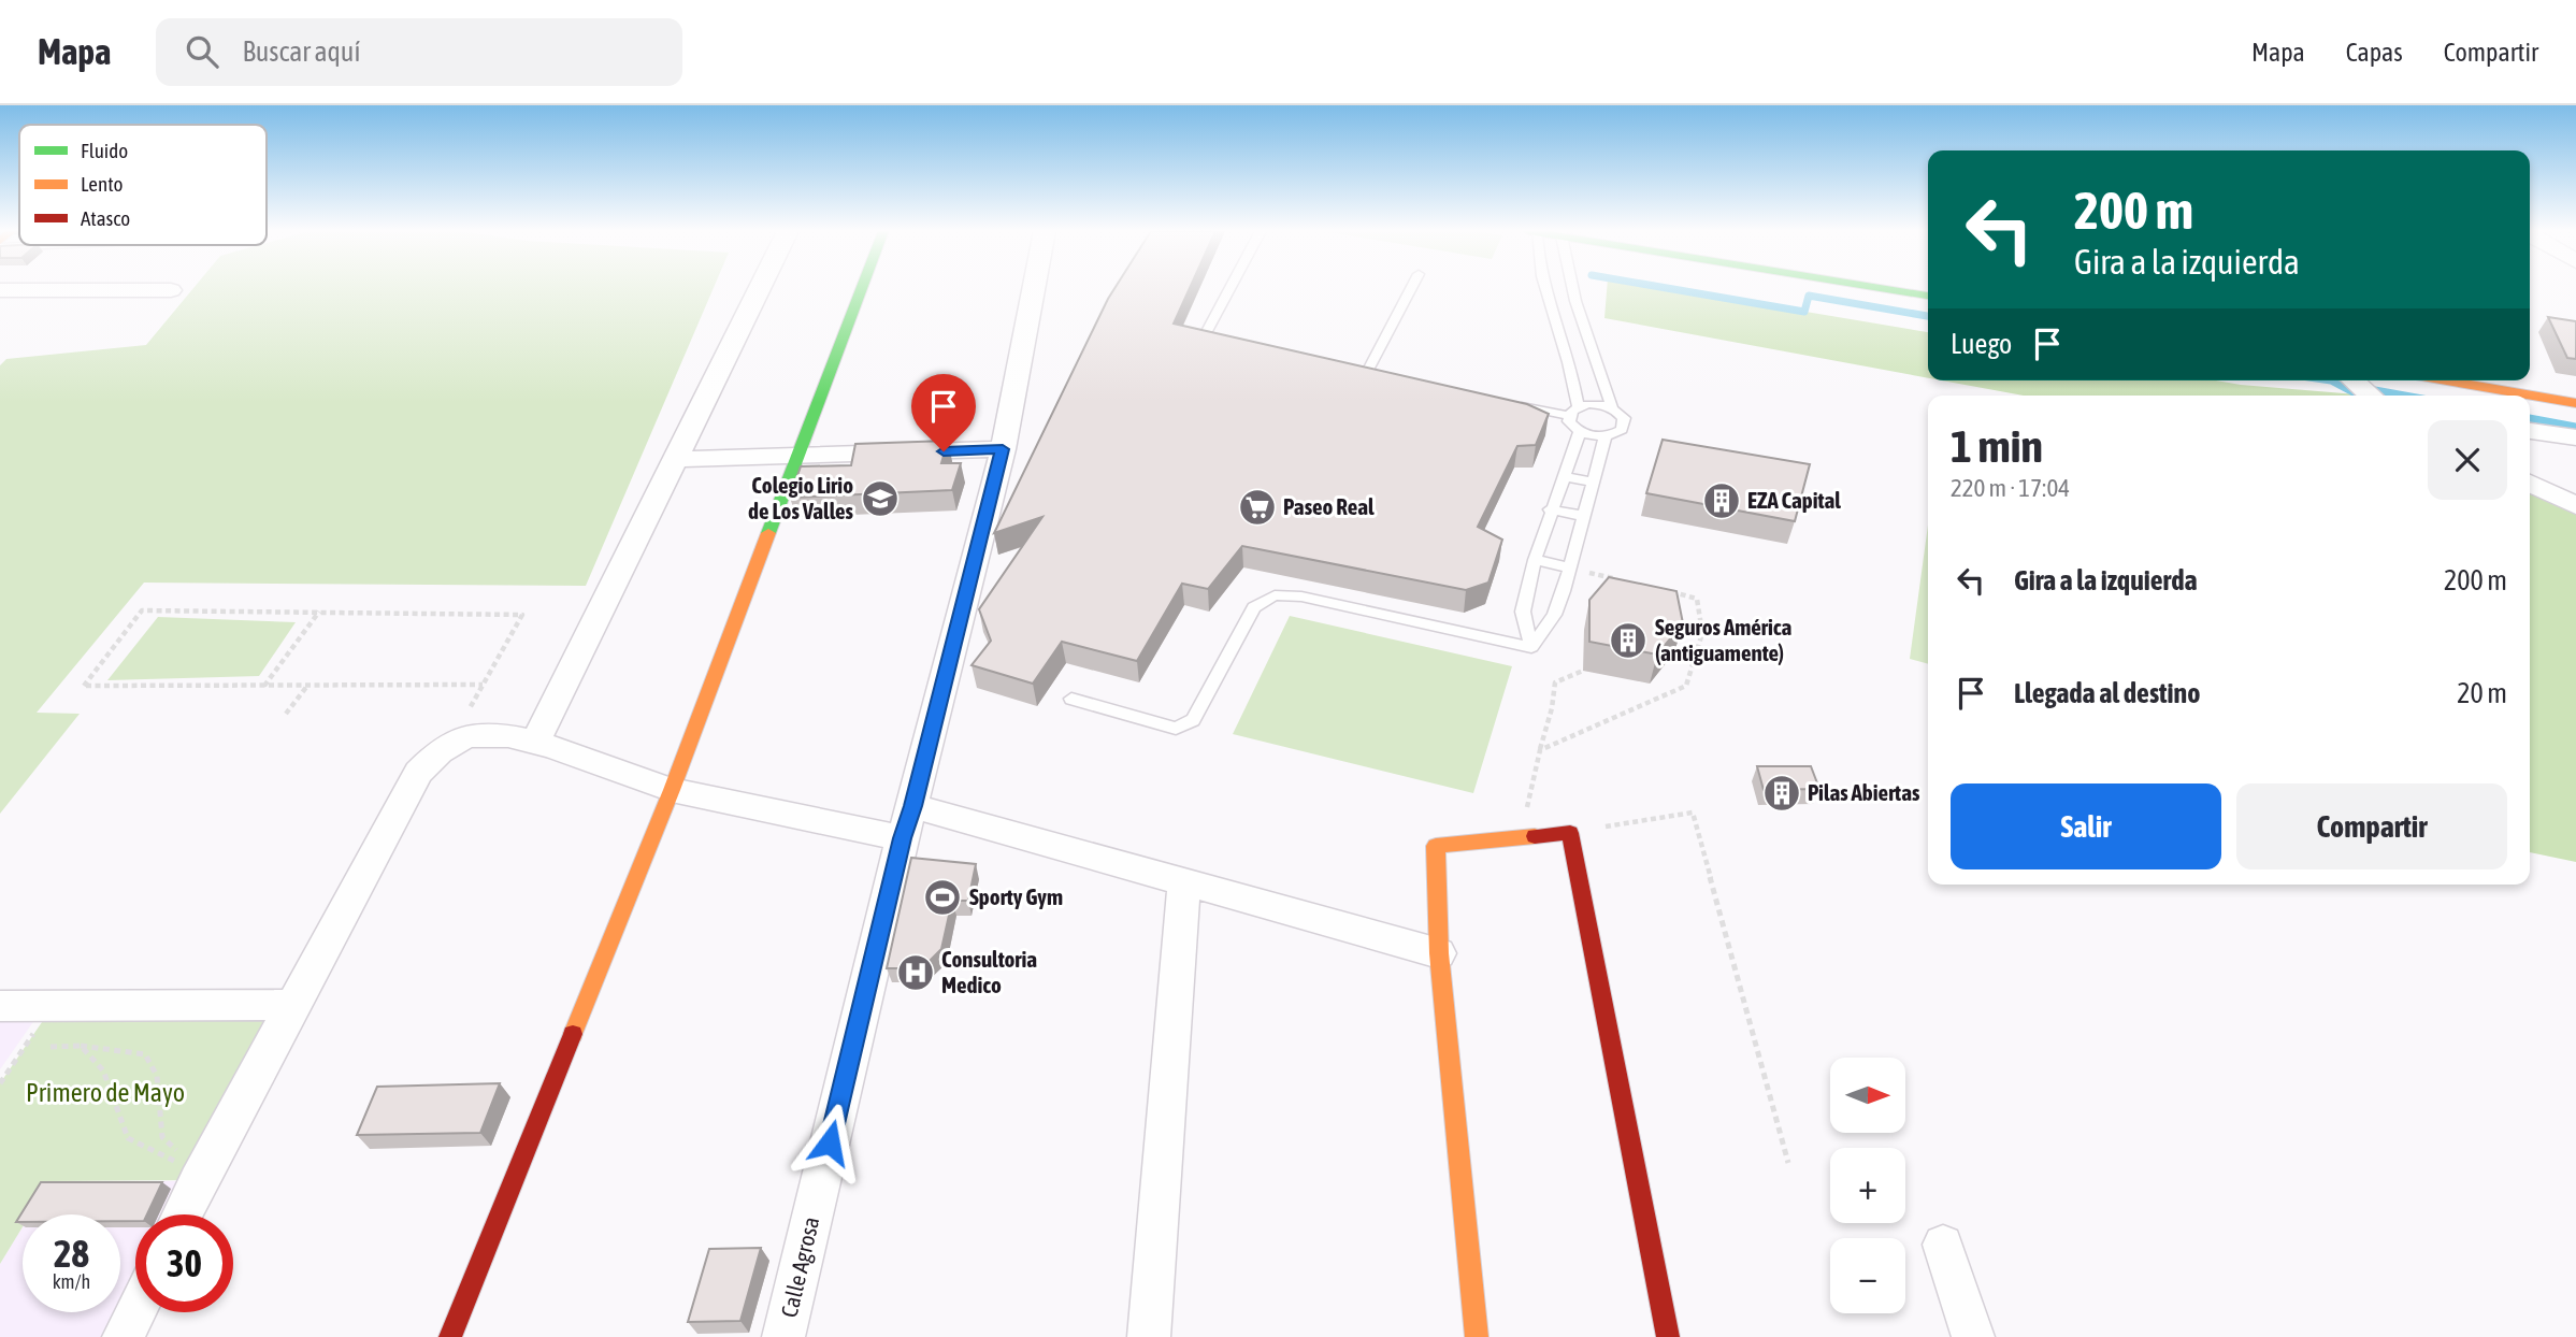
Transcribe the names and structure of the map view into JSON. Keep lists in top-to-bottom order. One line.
{"streets":{"street":["Calle Agrosa"]},"parks":["Primero de Mayo"],"places":{"school or university":["Colegio Lirio de Los Valles"],"building":["EZA Capital","Seguros América (antiguamente)","Pilas Abiertas"],"supermarket":["Paseo Real"],"sports":["Sporty Gym"],"hospital":["Consultoria Medico"]},"legend":["Fluido","Lento","Atasco"],"north":"right","page":{"header":"Mapa","search":"Buscar aquí","nav":["Mapa","Capas","Compartir"],"turn":["200 m","Gira a la izquierda"],"then":"Luego","heading":["1 min","220 m · 17:04"],"list":[{"name":"Gira a la izquierda","value":"200 m"},{"name":"Llegada al destino","value":"20 m"}],"buttons":["Salir","Compartir"],"map_buttons":["+","−"],"speed":"28 km/h","limit":"30"}}
